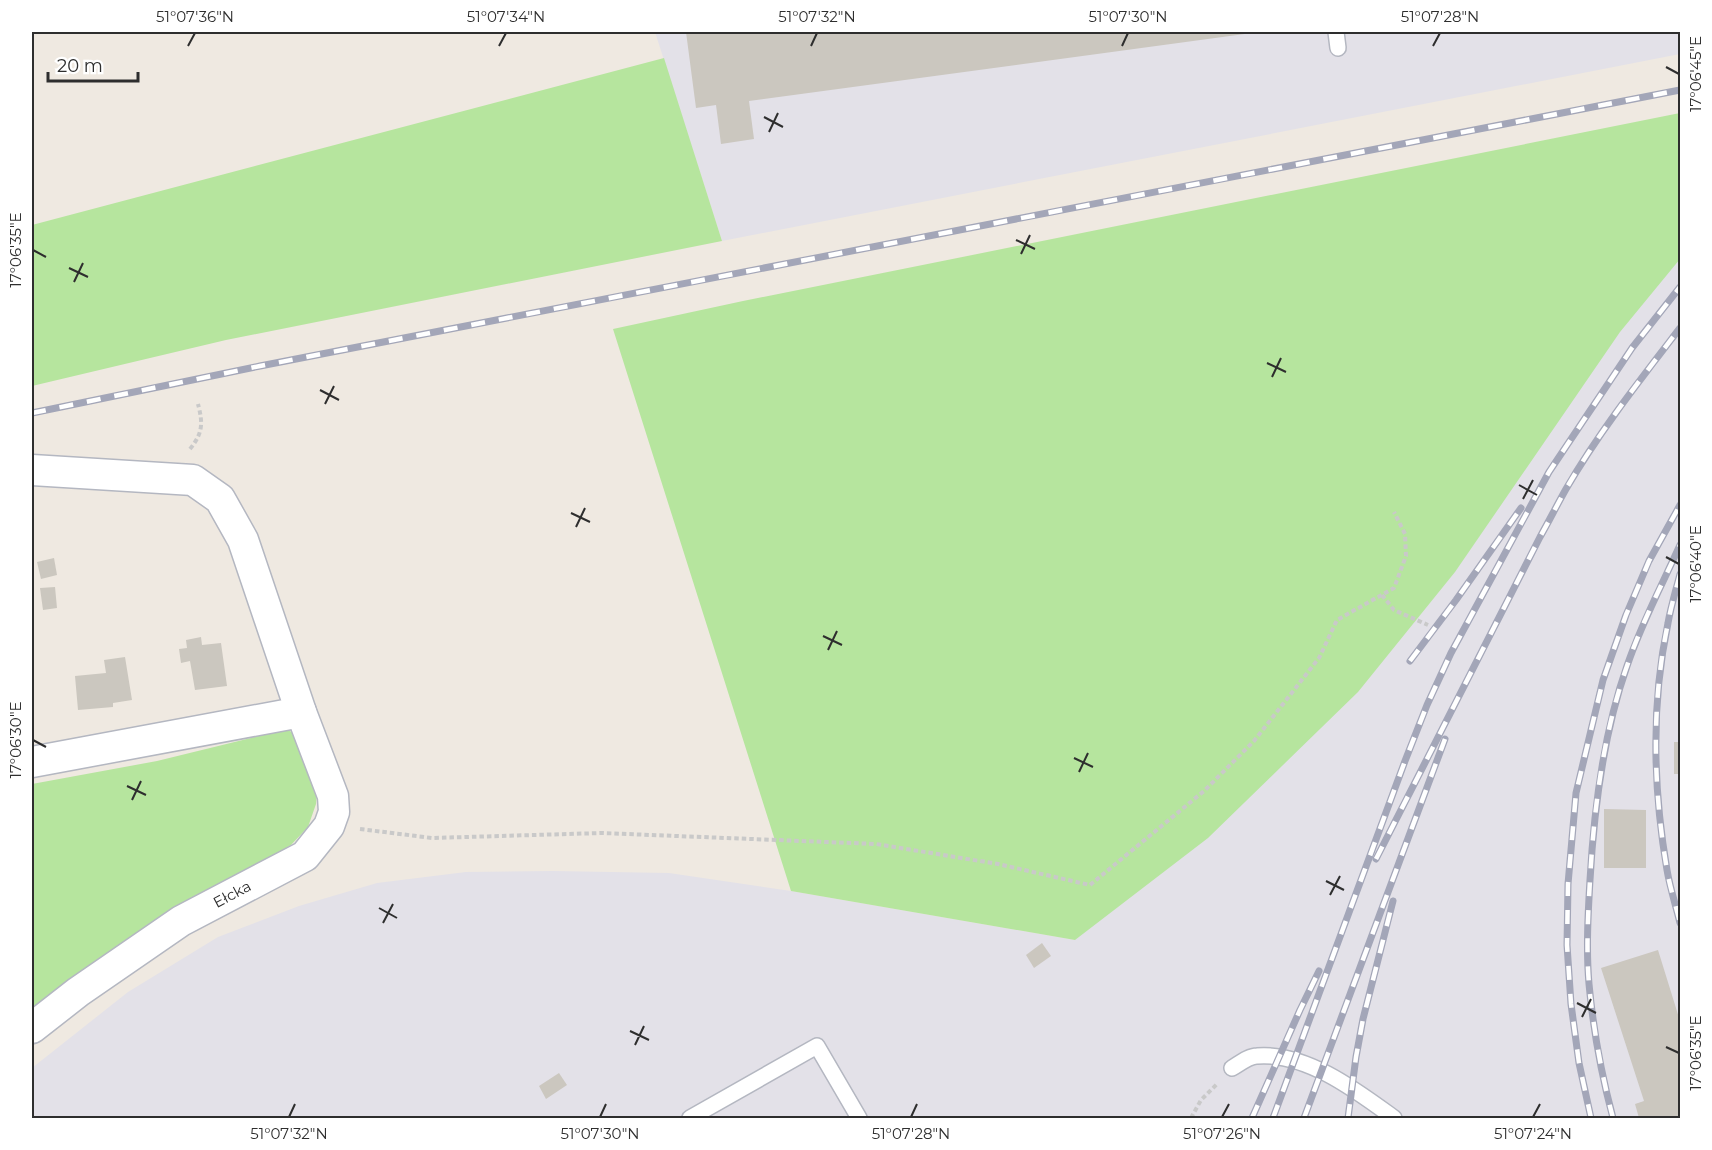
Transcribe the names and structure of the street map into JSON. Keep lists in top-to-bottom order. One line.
{"streets":{"street":["Ełcka"]},"scale_bar":"20 m","coordinates":["51°07'36\"N","51°07'34\"N","51°07'32\"N","51°07'30\"N","51°07'28\"N","17°06'45\"E","17°06'35\"E","17°06'40\"E","17°06'30\"E","51°07'26\"N","51°07'24\"N"]}
